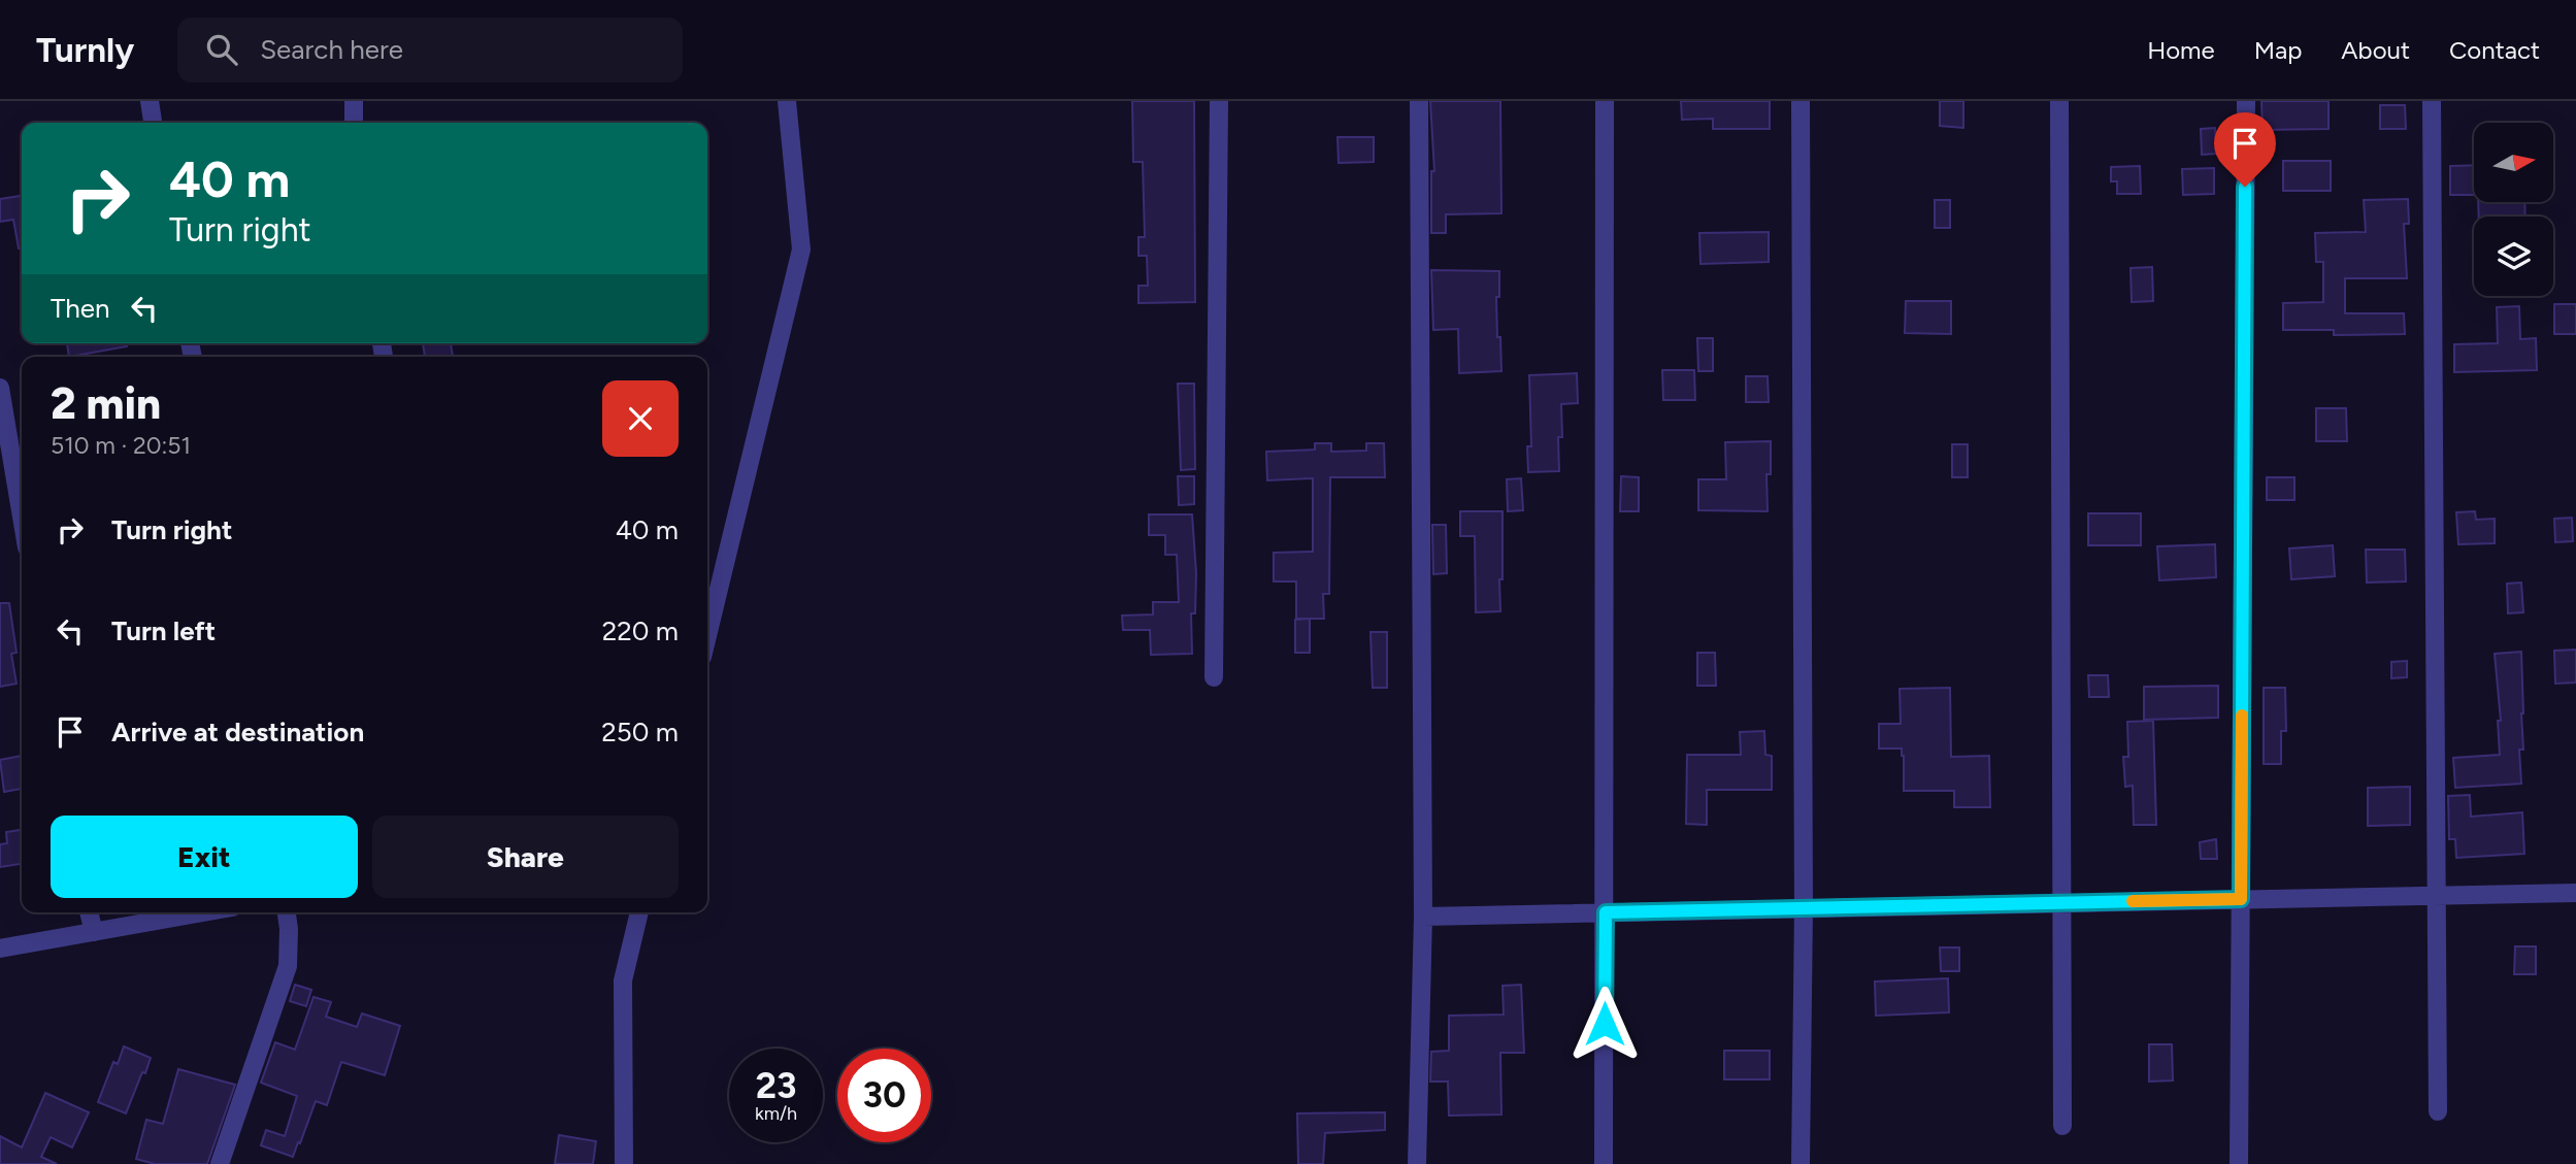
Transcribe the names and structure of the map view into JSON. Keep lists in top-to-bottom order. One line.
{"north":"right","page":{"header":"Turnly","search":"Search here","nav":["Home","Map","About","Contact"],"turn":["40 m","Turn right"],"then":"Then","heading":["2 min","510 m · 20:51"],"list":[{"name":"Turn right","value":"40 m"},{"name":"Turn left","value":"220 m"},{"name":"Arrive at destination","value":"250 m"}],"buttons":["Exit","Share"],"speed":"23 km/h","limit":"30"}}
